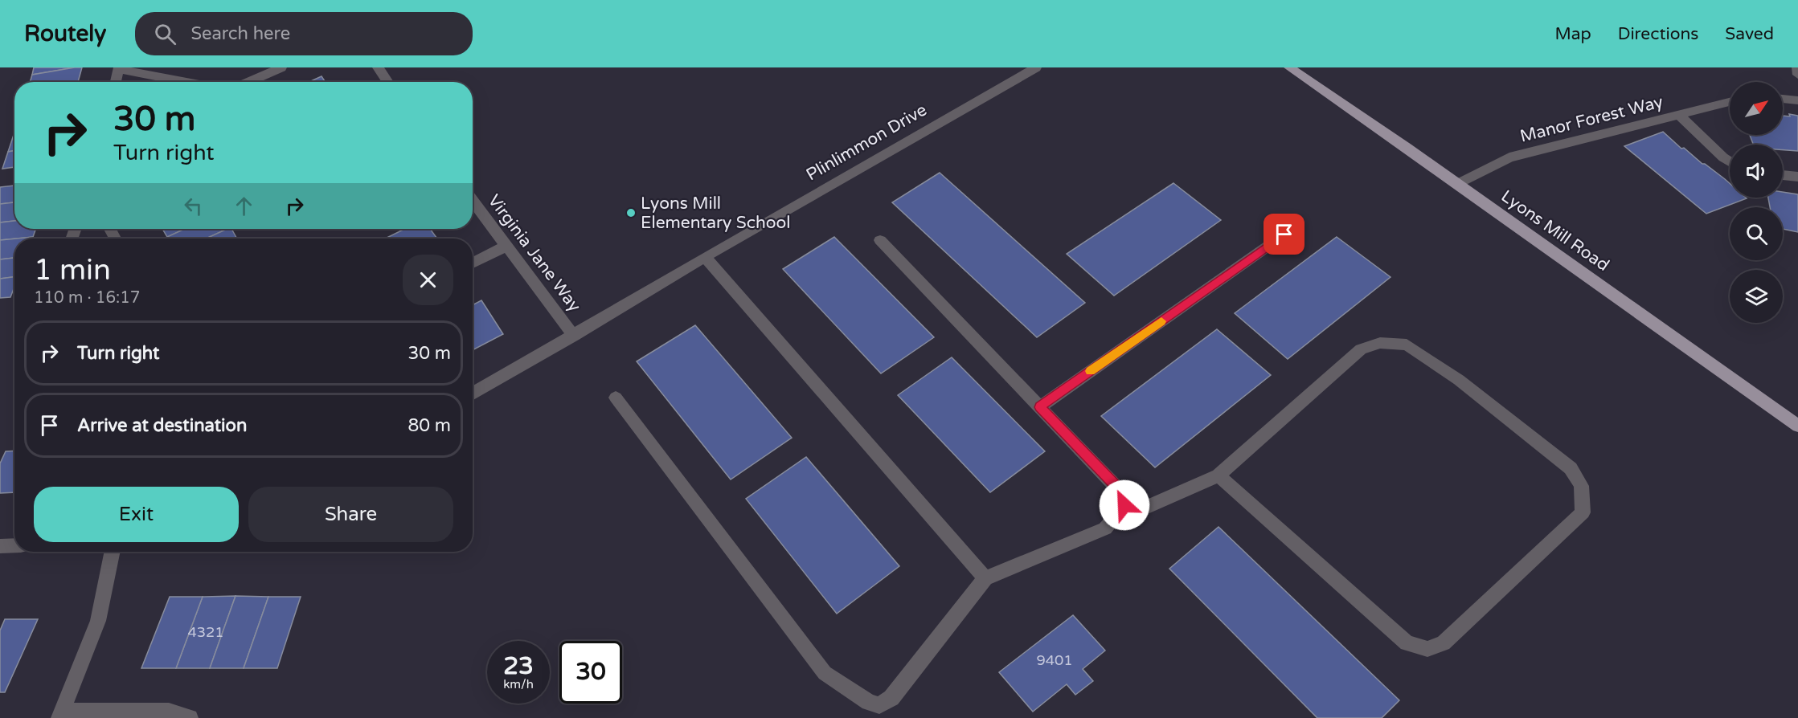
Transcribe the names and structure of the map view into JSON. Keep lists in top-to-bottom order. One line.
{"streets":{"main road":["Lyons Mill Road"],"street":["Manor Forest Way","Plinlimmon Drive","Virginia Jane Way"]},"crossings":[["Manor Forest Way","Lyons Mill Road"],["Plinlimmon Drive","Virginia Jane Way"]],"places":["Lyons Mill Elementary School"],"house_numbers":["4321","9401"],"north":"top right","page":{"header":"Routely","search":"Search here","nav":["Map","Directions","Saved"],"turn":["30 m","Turn right"],"heading":["1 min","110 m · 16:17"],"list":[{"name":"Turn right","value":"30 m"},{"name":"Arrive at destination","value":"80 m"}],"buttons":["Exit","Share"],"speed":"23 km/h","limit":"30"}}
